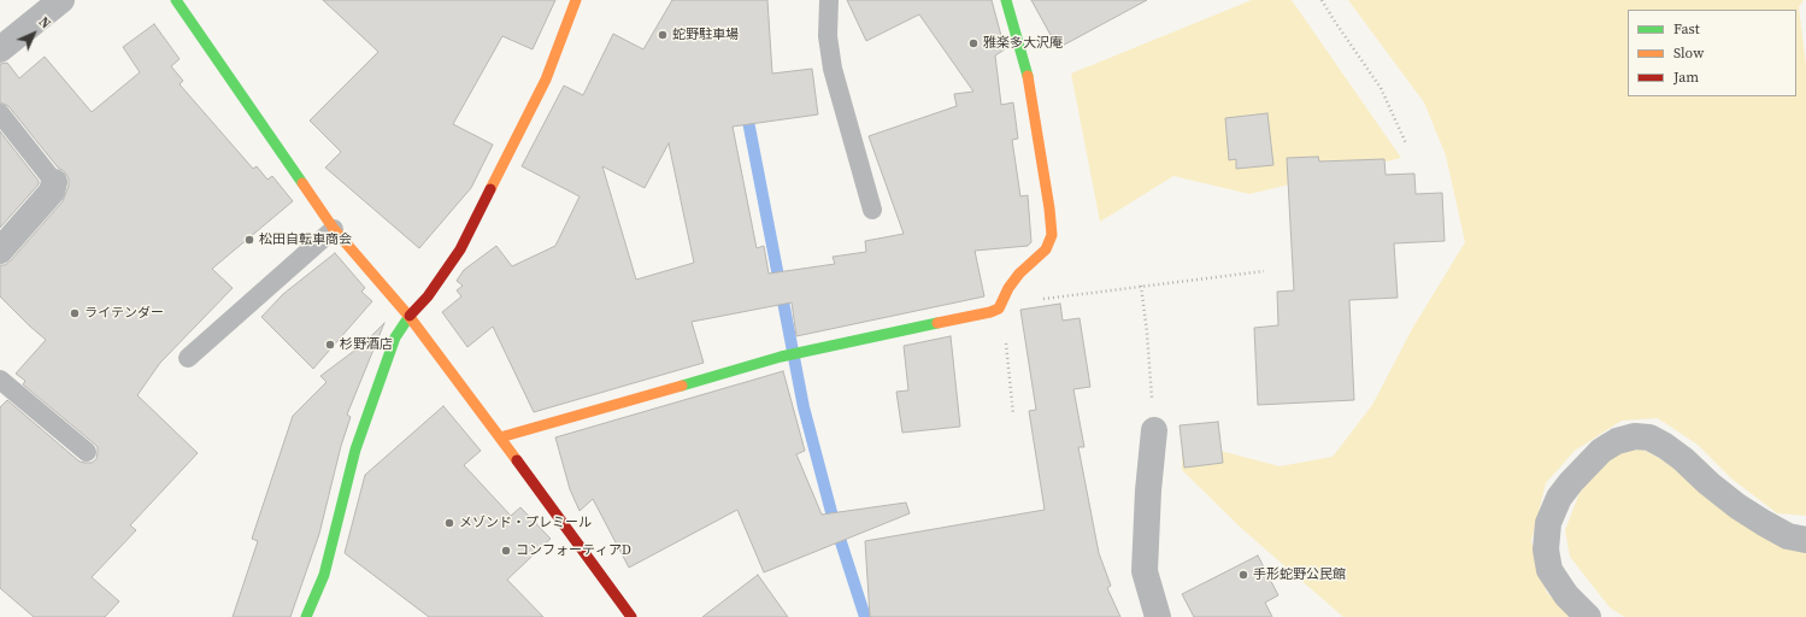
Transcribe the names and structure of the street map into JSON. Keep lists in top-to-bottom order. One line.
{"places":["蛇野駐車場","雅楽多大沢庵","松田自転車商会","ライテンダー","杉野酒店","メゾンド・プレミール","コンフォーティアD","手形蛇野公民館"],"legend":["Fast","Slow","Jam"],"north":"top right"}
